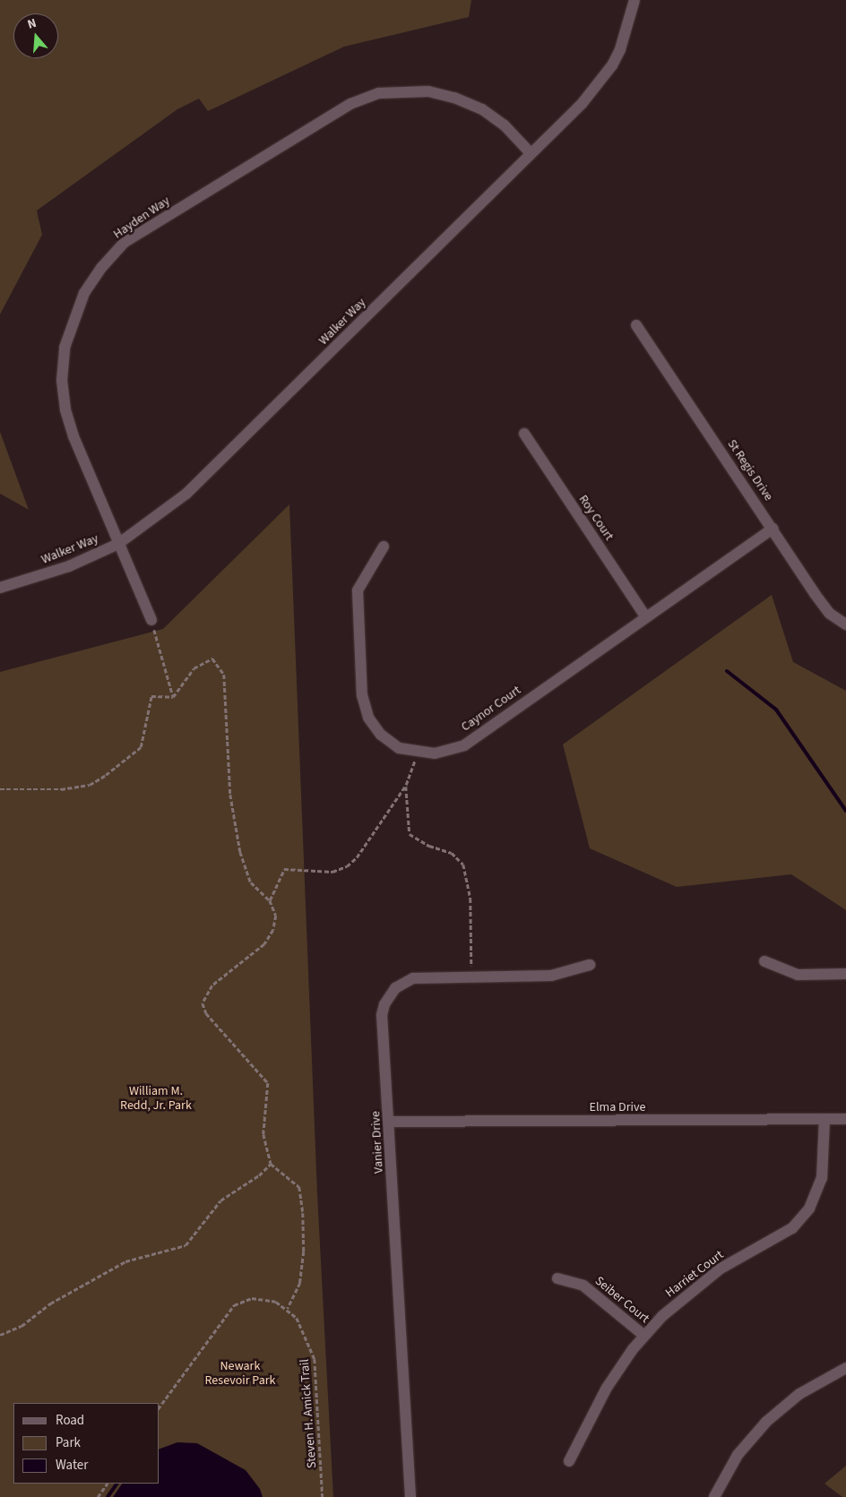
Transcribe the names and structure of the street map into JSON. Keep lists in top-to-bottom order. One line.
{"streets":{"street":["Hayden Way","Walker Way","St Regis Drive","Roy Court","Caynor Court","Elma Drive","Vanier Drive","Harriet Court","Seiber Court"],"path":["Steven H. Amick Trail"]},"crossings":[["Hayden Way","Walker Way"],["St Regis Drive","Caynor Court"],["Roy Court","Caynor Court"],["Elma Drive","Vanier Drive"],["Elma Drive","Harriet Court"],["Harriet Court","Seiber Court"]],"parks":["William M. Redd, Jr. Park","Newark Resevoir Park"],"legend":["Road","Park","Water"],"north":"top"}
